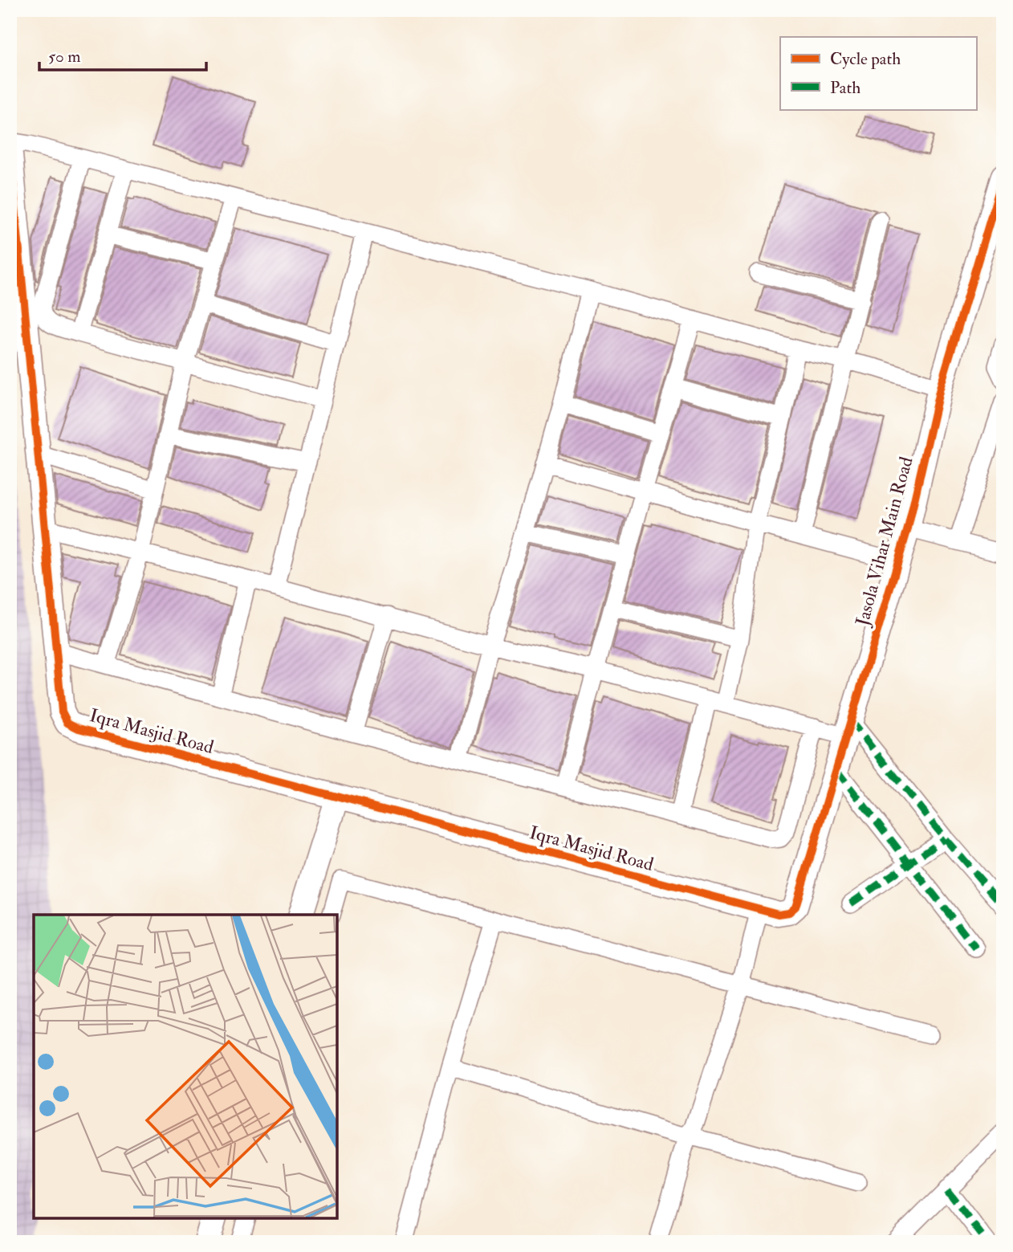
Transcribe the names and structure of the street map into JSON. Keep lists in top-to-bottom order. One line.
{"streets":{"street":["Jasola Vihar Main Road","Iqra Masjid Road"]},"crossings":[["Jasola Vihar Main Road","Iqra Masjid Road"]],"legend":["Cycle path","Path"],"scale_bar":"50 m"}
